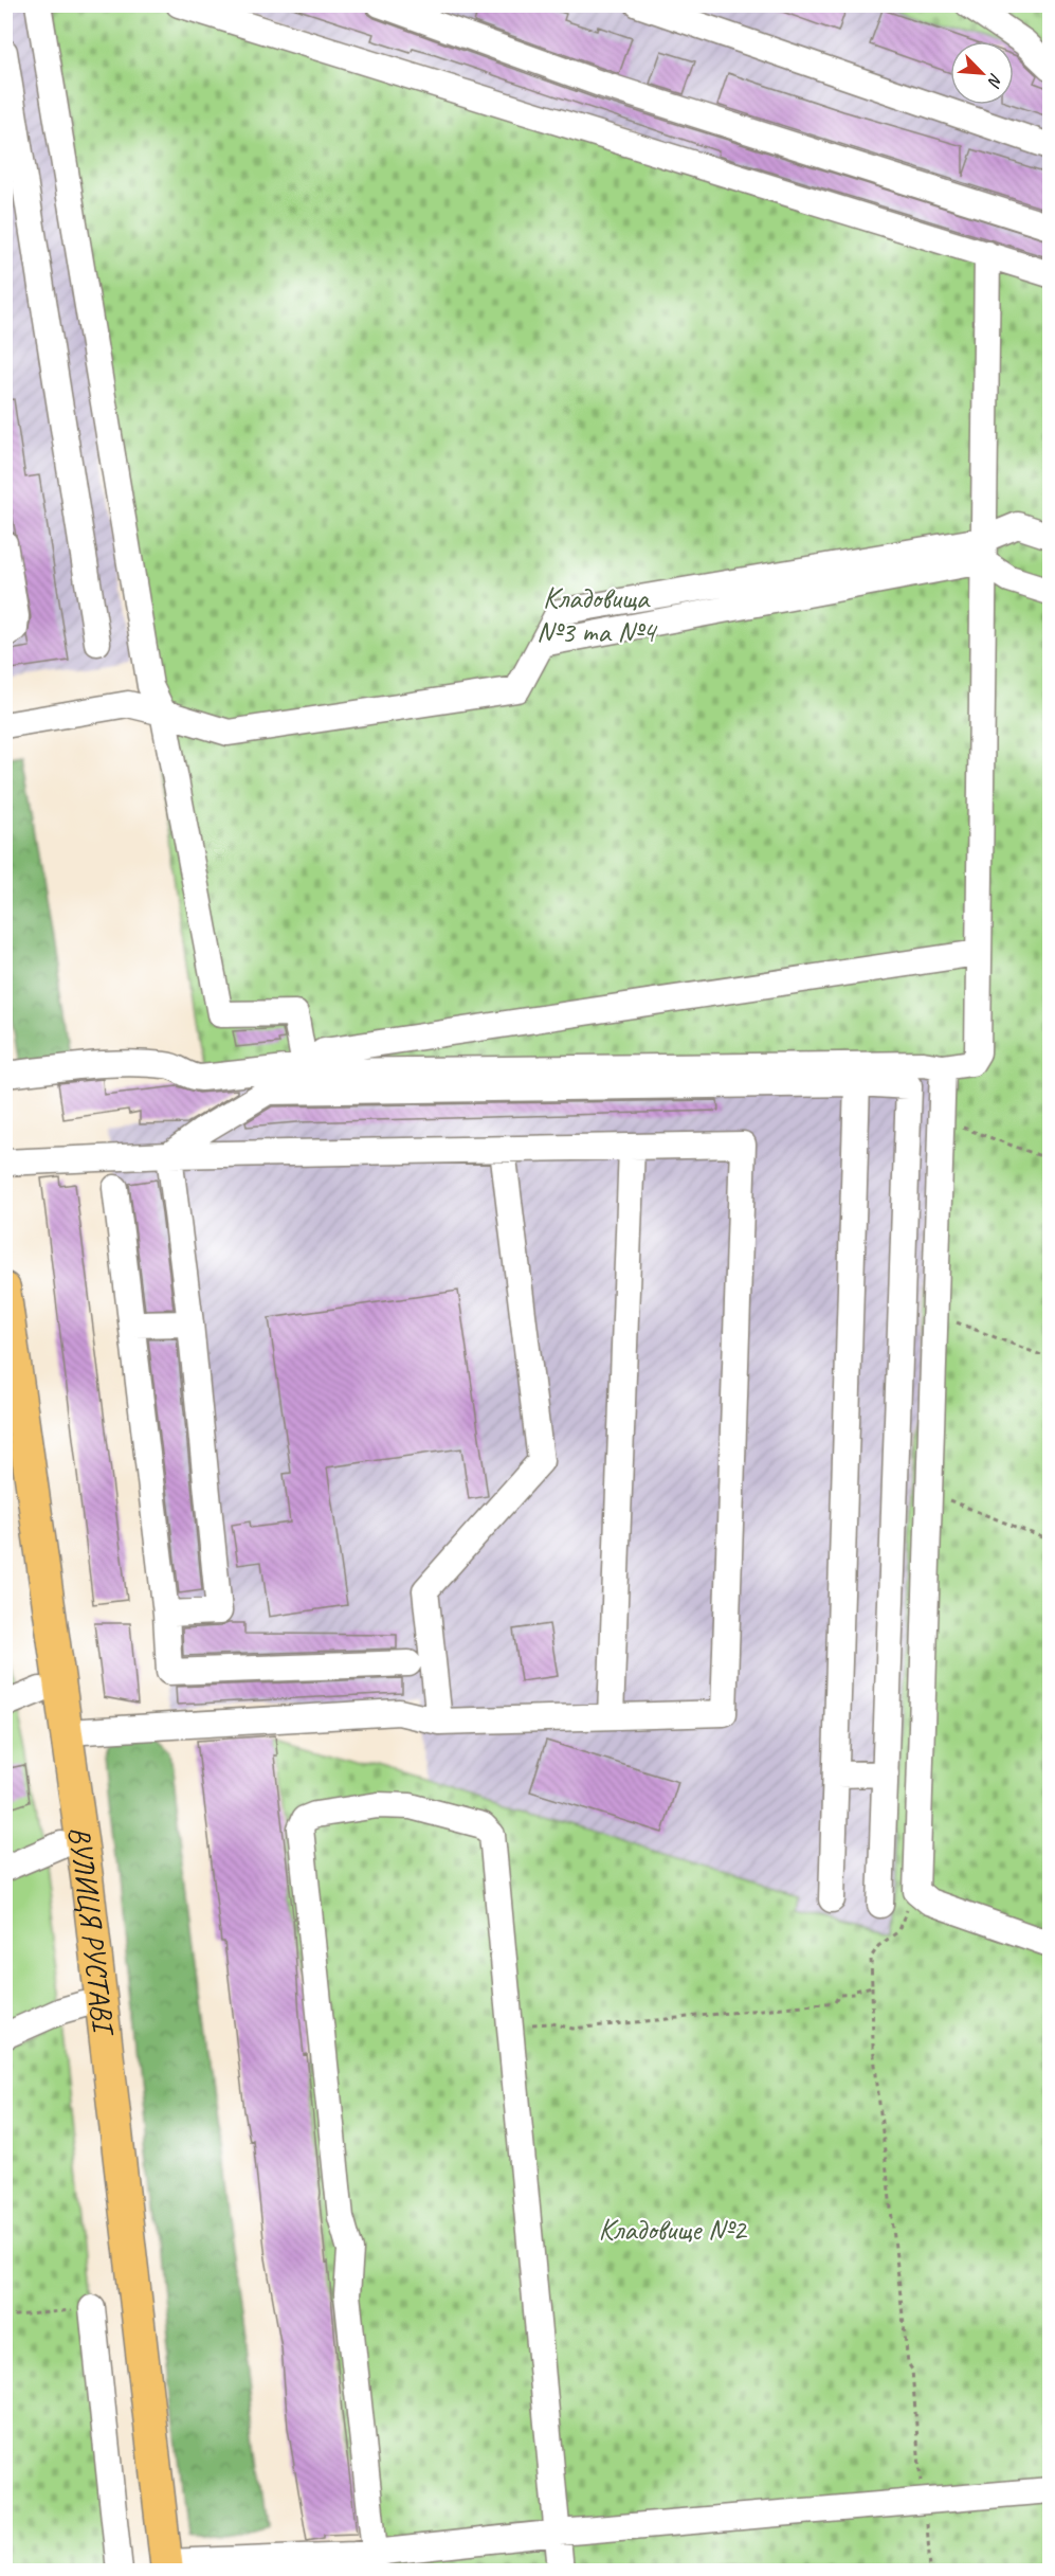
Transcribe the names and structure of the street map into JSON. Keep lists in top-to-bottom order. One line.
{"streets":{"main road":["ВУЛИЦЯ РУСТАВІ"]},"parks":["Кладовища №3 та №4","Кладовище №2"],"north":"bottom right"}
